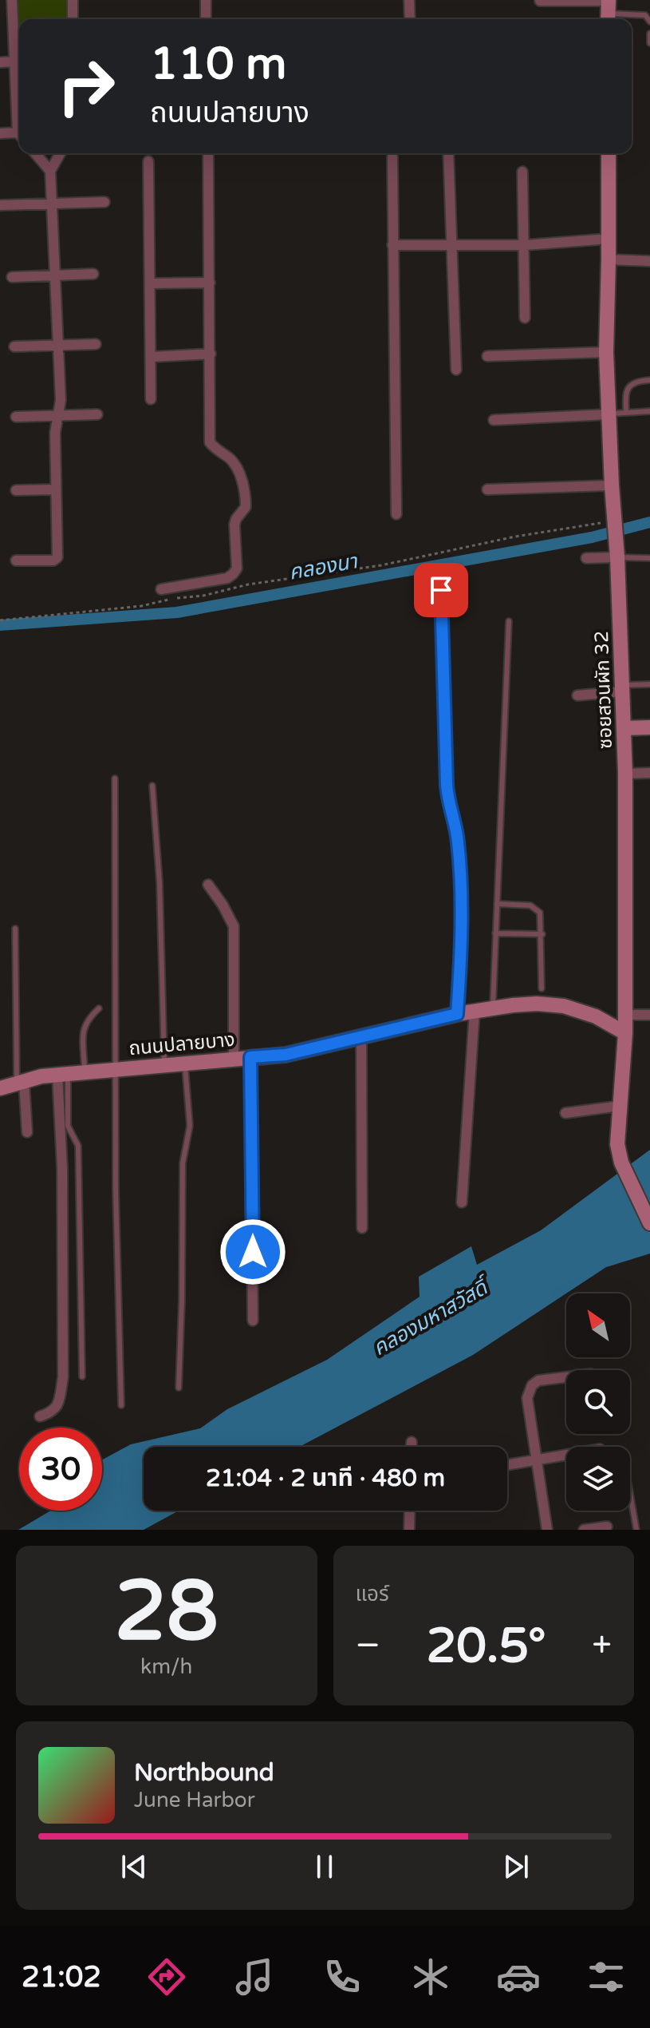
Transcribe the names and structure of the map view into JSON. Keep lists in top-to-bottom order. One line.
{"streets":{"street":["ซอยสวนผัก 32","ถนนปลายบาง"]},"crossings":[["ซอยสวนผัก 32","ถนนปลายบาง"]],"water":["คลองนา","คลองมหาสวัสดิ์"],"north":"top left","page":{"turn":["110 m","ถนนปลายบาง"],"limit":"30","trip":"21:04 · 2 นาที · 480 m","tile":[["28","km/h"],"แอร์"],"heat":["−","20.5°","+"],"song":["Northbound","June Harbor"],"tabs":"21:02"}}
